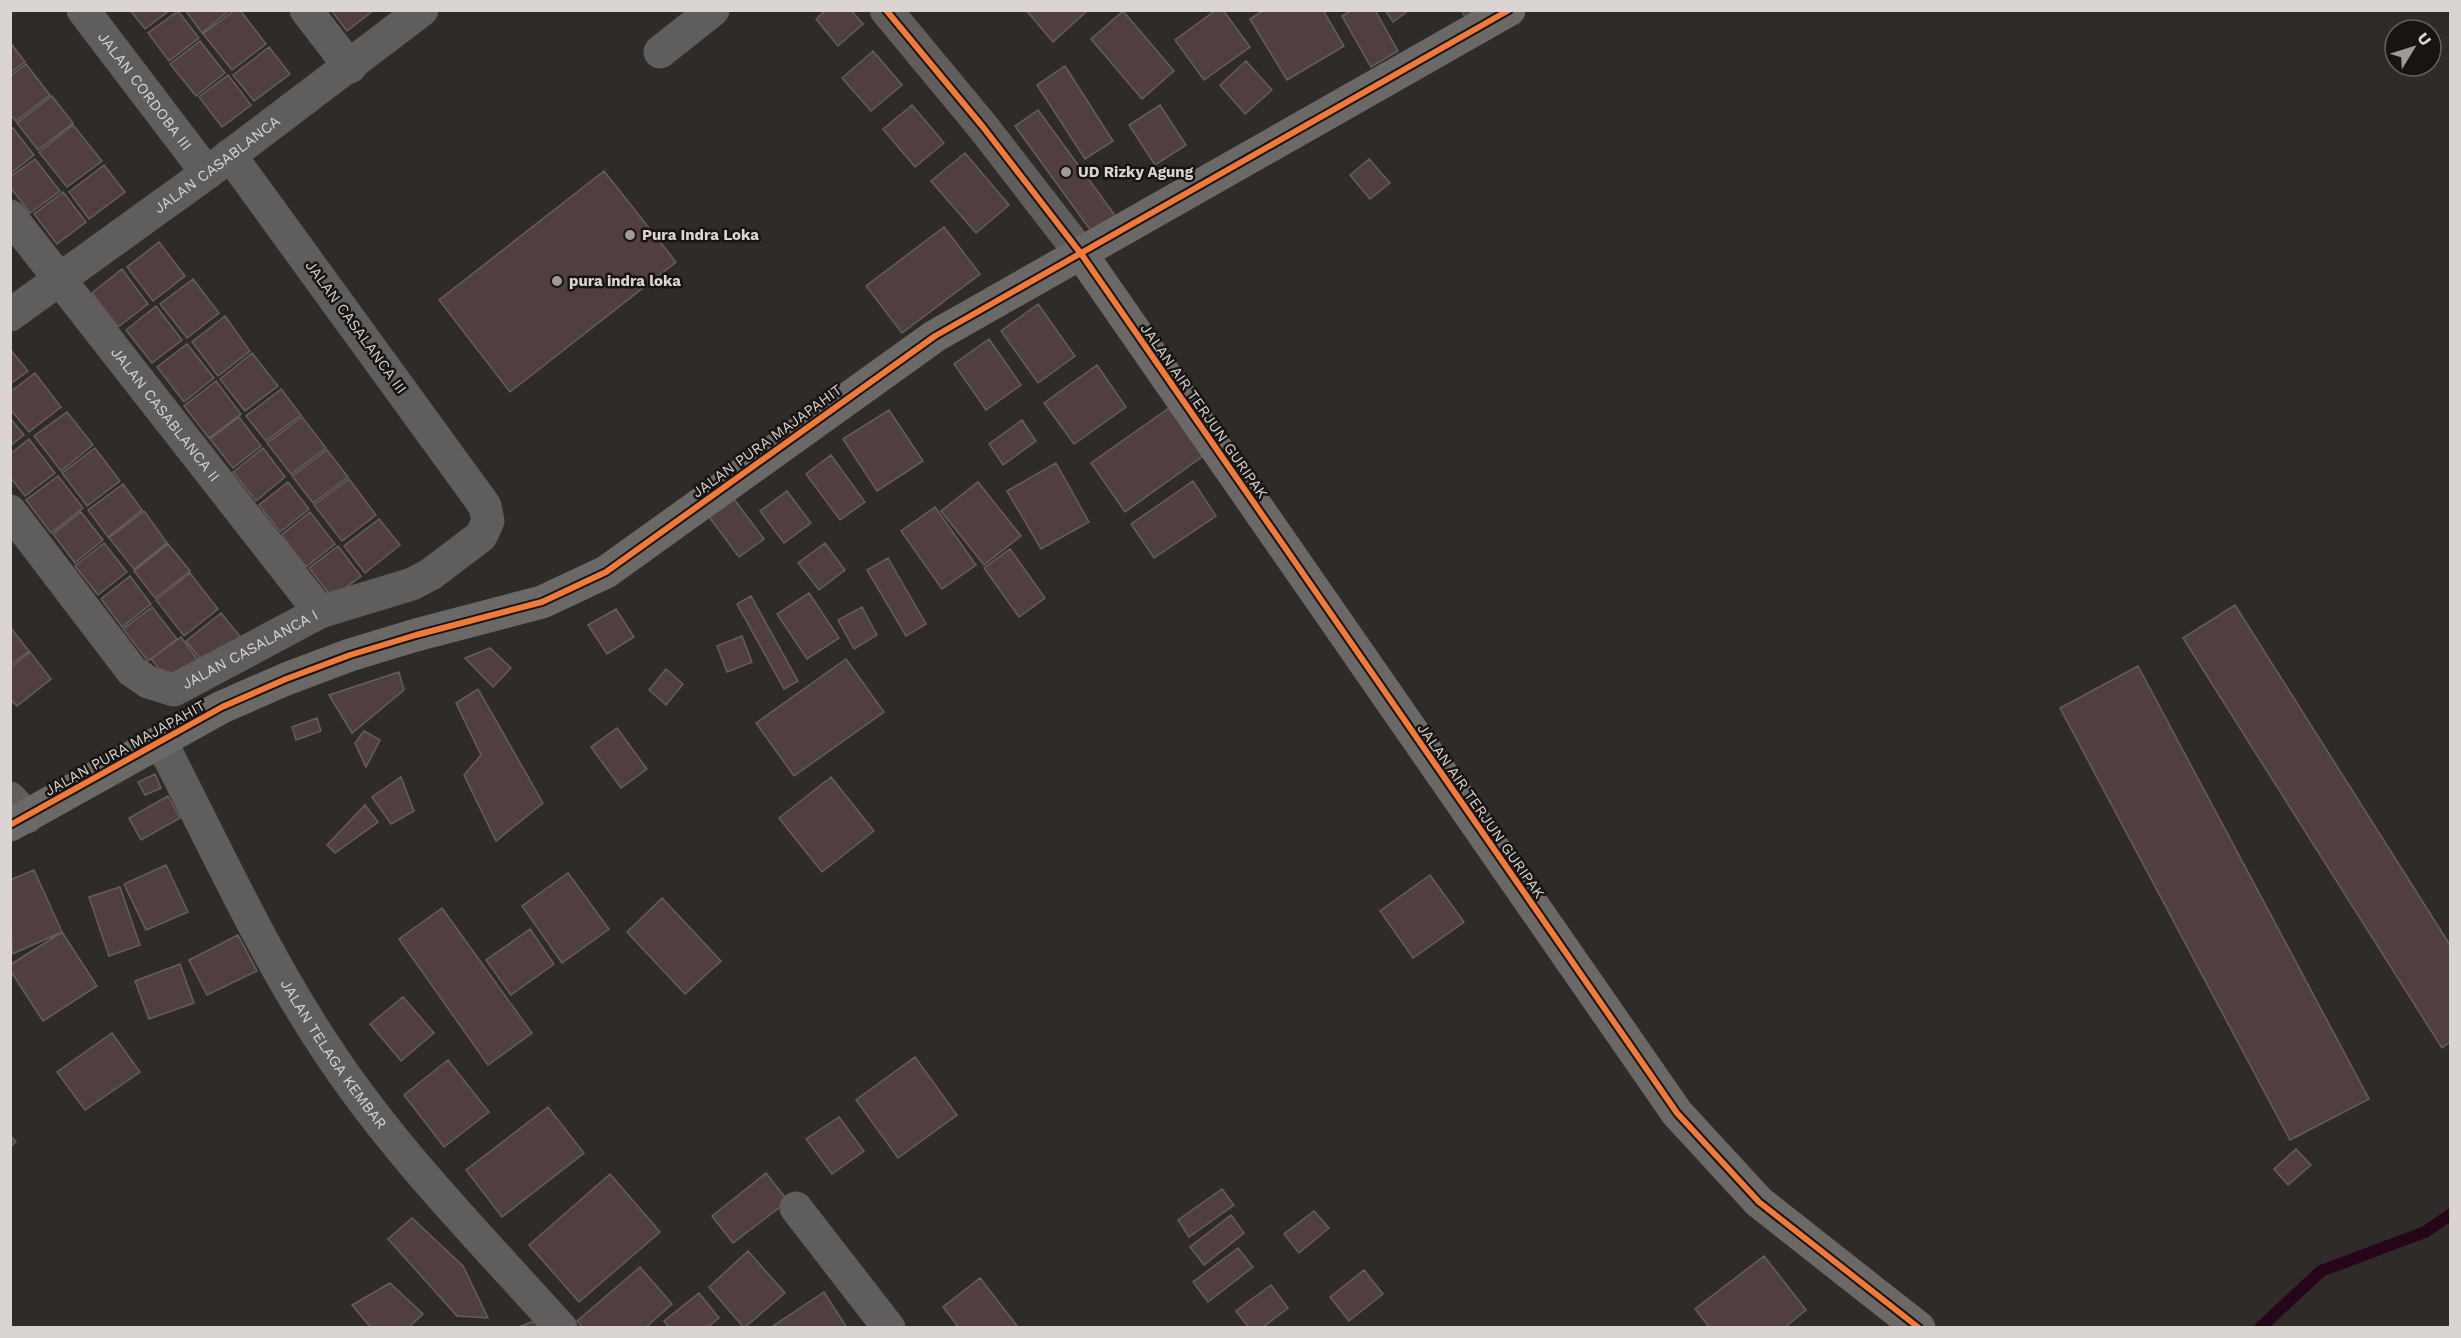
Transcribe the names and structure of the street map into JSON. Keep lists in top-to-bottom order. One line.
{"streets":{"street":["JALAN CORDOBA III","JALAN CASABLANCA","JALAN CASALANCA III","JALAN AIR TERJUN GURIPAK","JALAN CASABLANCA II","JALAN PURA MAJAPAHIT","JALAN CASALANCA I","JALAN TELAGA KEMBAR"]},"crossings":[["JALAN CORDOBA III","JALAN CASABLANCA"],["JALAN CORDOBA III","JALAN CASALANCA III"],["JALAN CASABLANCA","JALAN CASALANCA III"],["JALAN CASABLANCA","JALAN CASABLANCA II"],["JALAN CASALANCA III","JALAN CASALANCA I"],["JALAN AIR TERJUN GURIPAK","JALAN PURA MAJAPAHIT"],["JALAN CASABLANCA II","JALAN CASALANCA I"],["JALAN PURA MAJAPAHIT","JALAN TELAGA KEMBAR"]],"places":["UD Rizky Agung","Pura Indra Loka","pura indra loka"],"north":"top right"}
